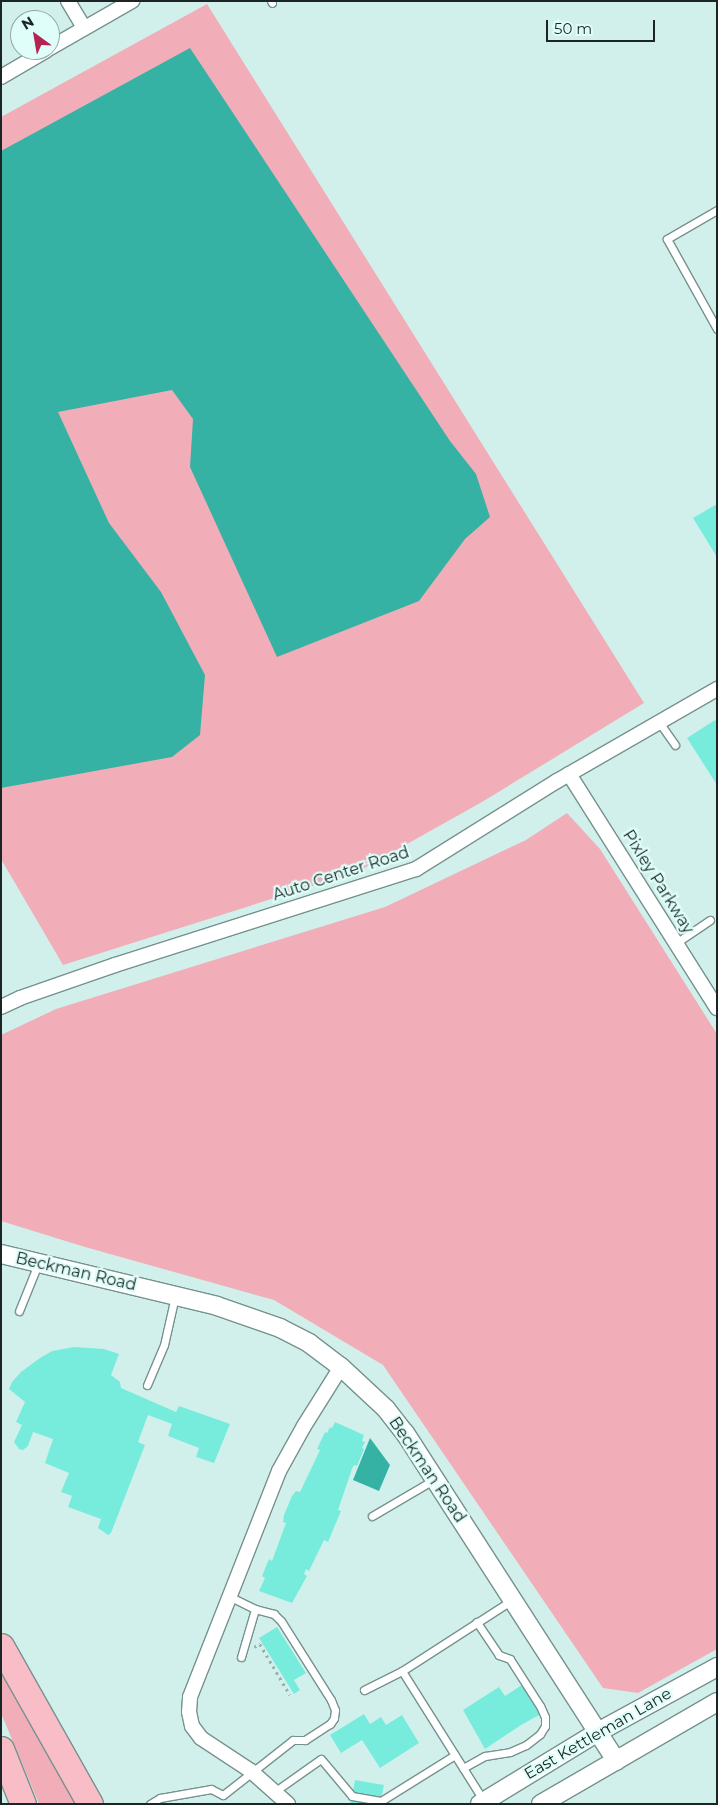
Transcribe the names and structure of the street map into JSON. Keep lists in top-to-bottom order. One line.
{"streets":{"street":["Auto Center Road","Pixley Parkway","Beckman Road","East Kettleman Lane"]},"crossings":[["Auto Center Road","Pixley Parkway"],["Beckman Road","East Kettleman Lane"]],"scale_bar":"50 m","north":"top left"}
